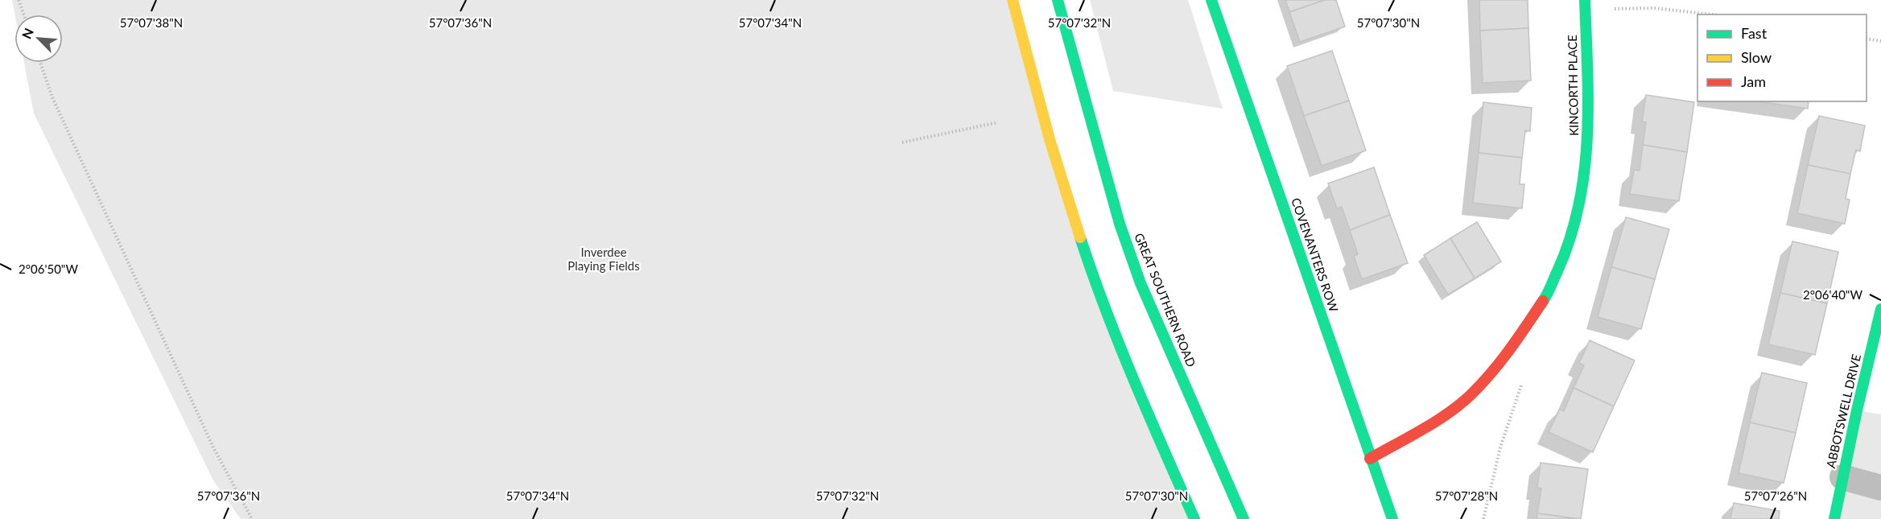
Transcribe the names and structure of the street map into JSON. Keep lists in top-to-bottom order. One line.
{"streets":{"street":["KINCORTH PLACE","COVENANTERS ROW","GREAT SOUTHERN ROAD","ABBOTSWELL DRIVE"]},"crossings":[["KINCORTH PLACE","COVENANTERS ROW"]],"parks":["Inverdee Playing Fields"],"legend":["Fast","Slow","Jam"],"north":"top left","coordinates":["57°07'38\"N","57°07'36\"N","57°07'34\"N","57°07'32\"N","57°07'30\"N","2°06'50\"W","2°06'40\"W","57°07'28\"N","57°07'26\"N"]}
